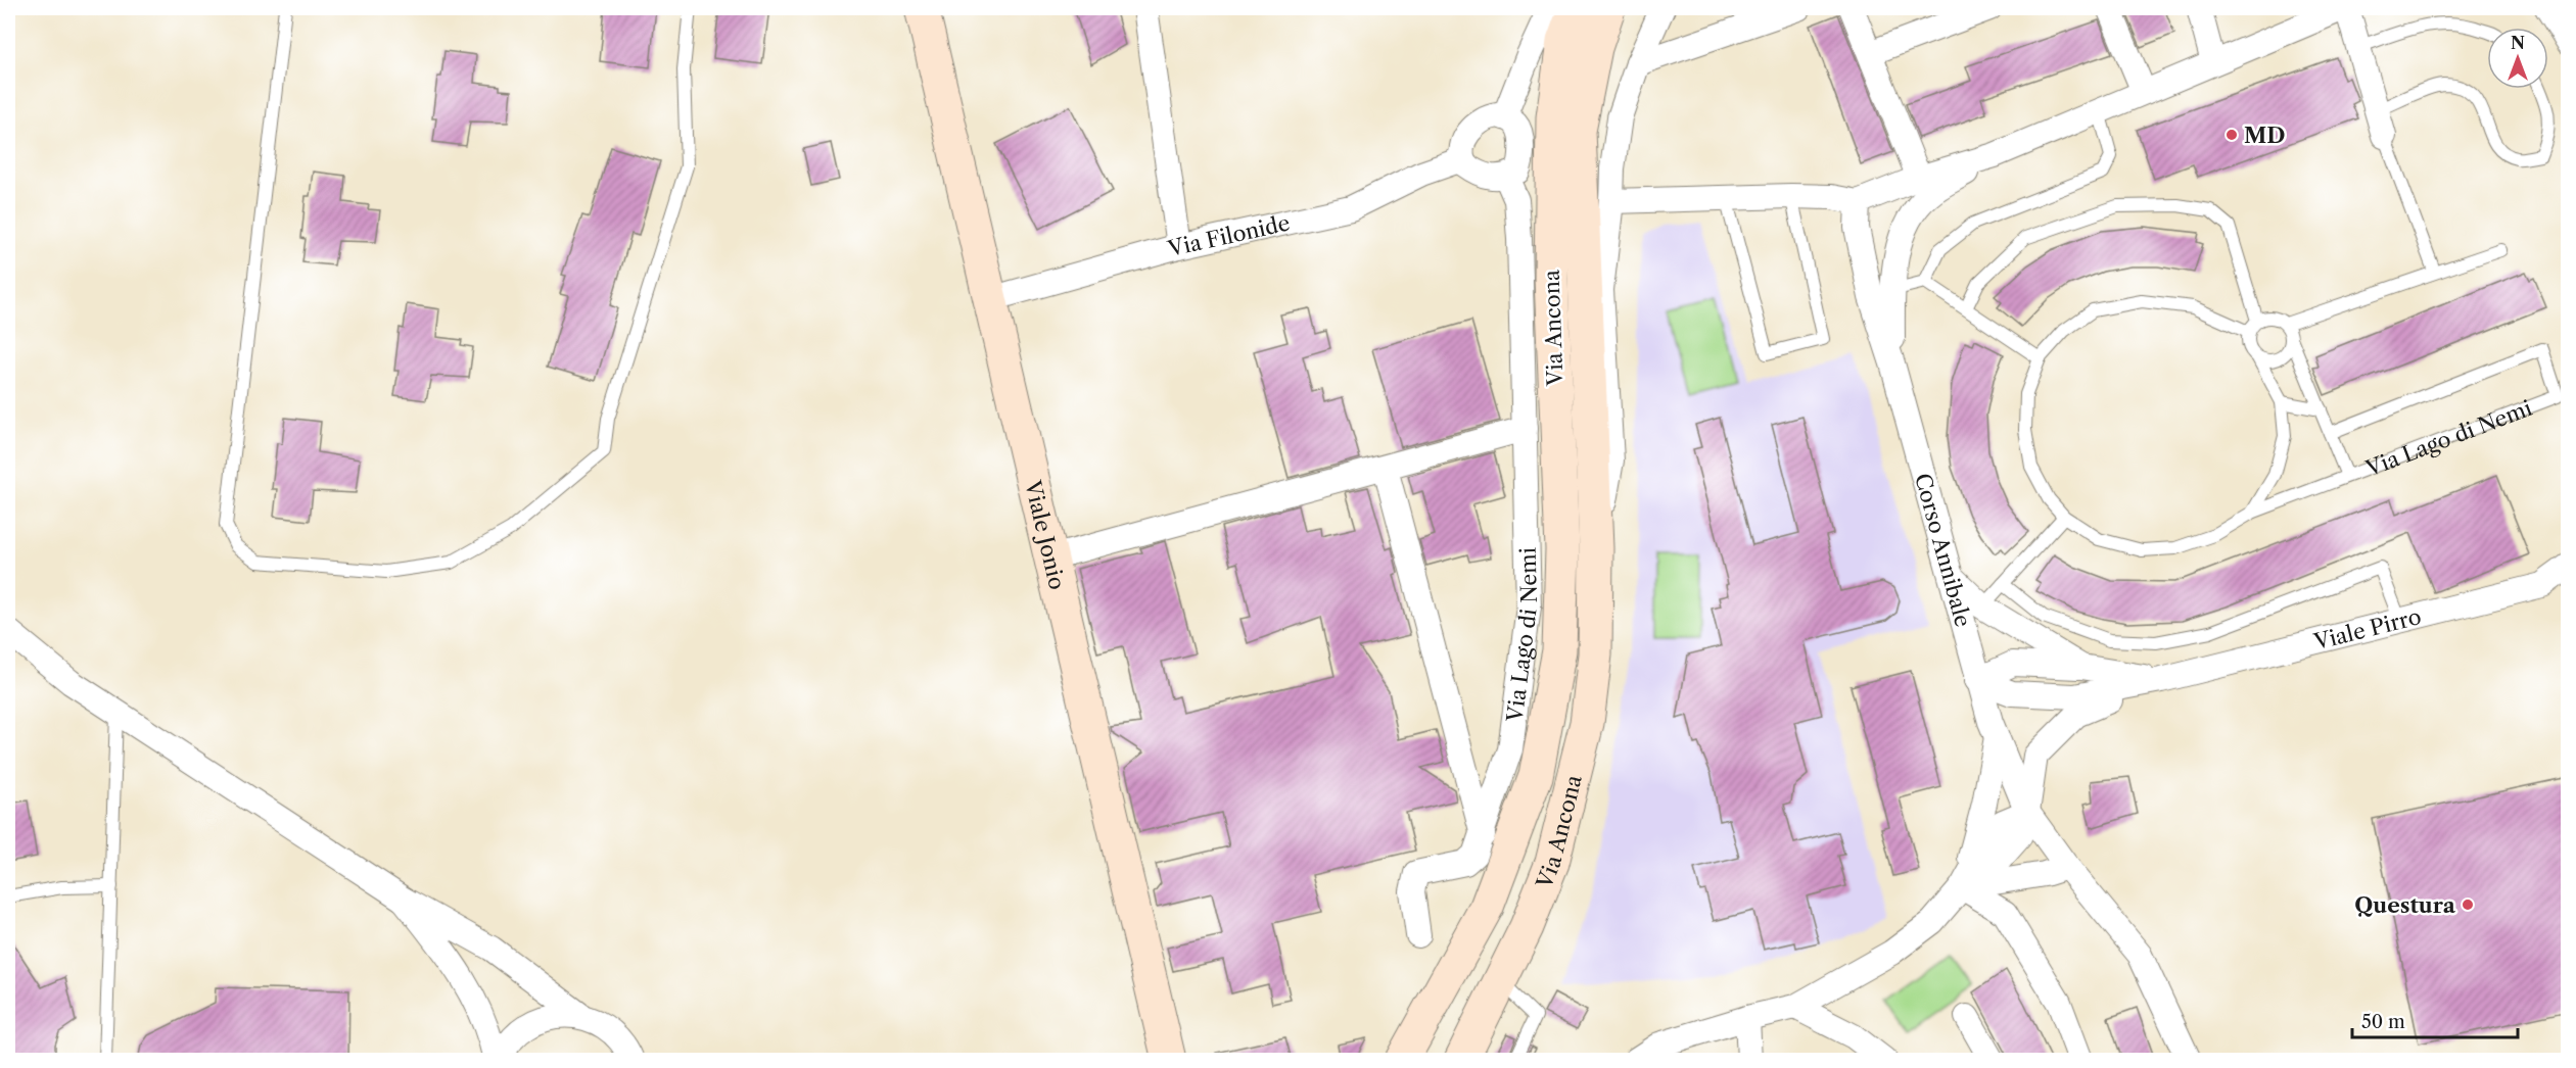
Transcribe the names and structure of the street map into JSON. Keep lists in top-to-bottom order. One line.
{"streets":{"street":["Via Filonide","Via Ancona","Via Lago di Nemi","Viale Jonio","Corso Annibale","Viale Pirro"]},"crossings":[["Via Filonide","Via Lago di Nemi"],["Via Filonide","Viale Jonio"],["Corso Annibale","Viale Pirro"]],"places":["MD","Questura"],"scale_bar":"50 m","north":"top"}
